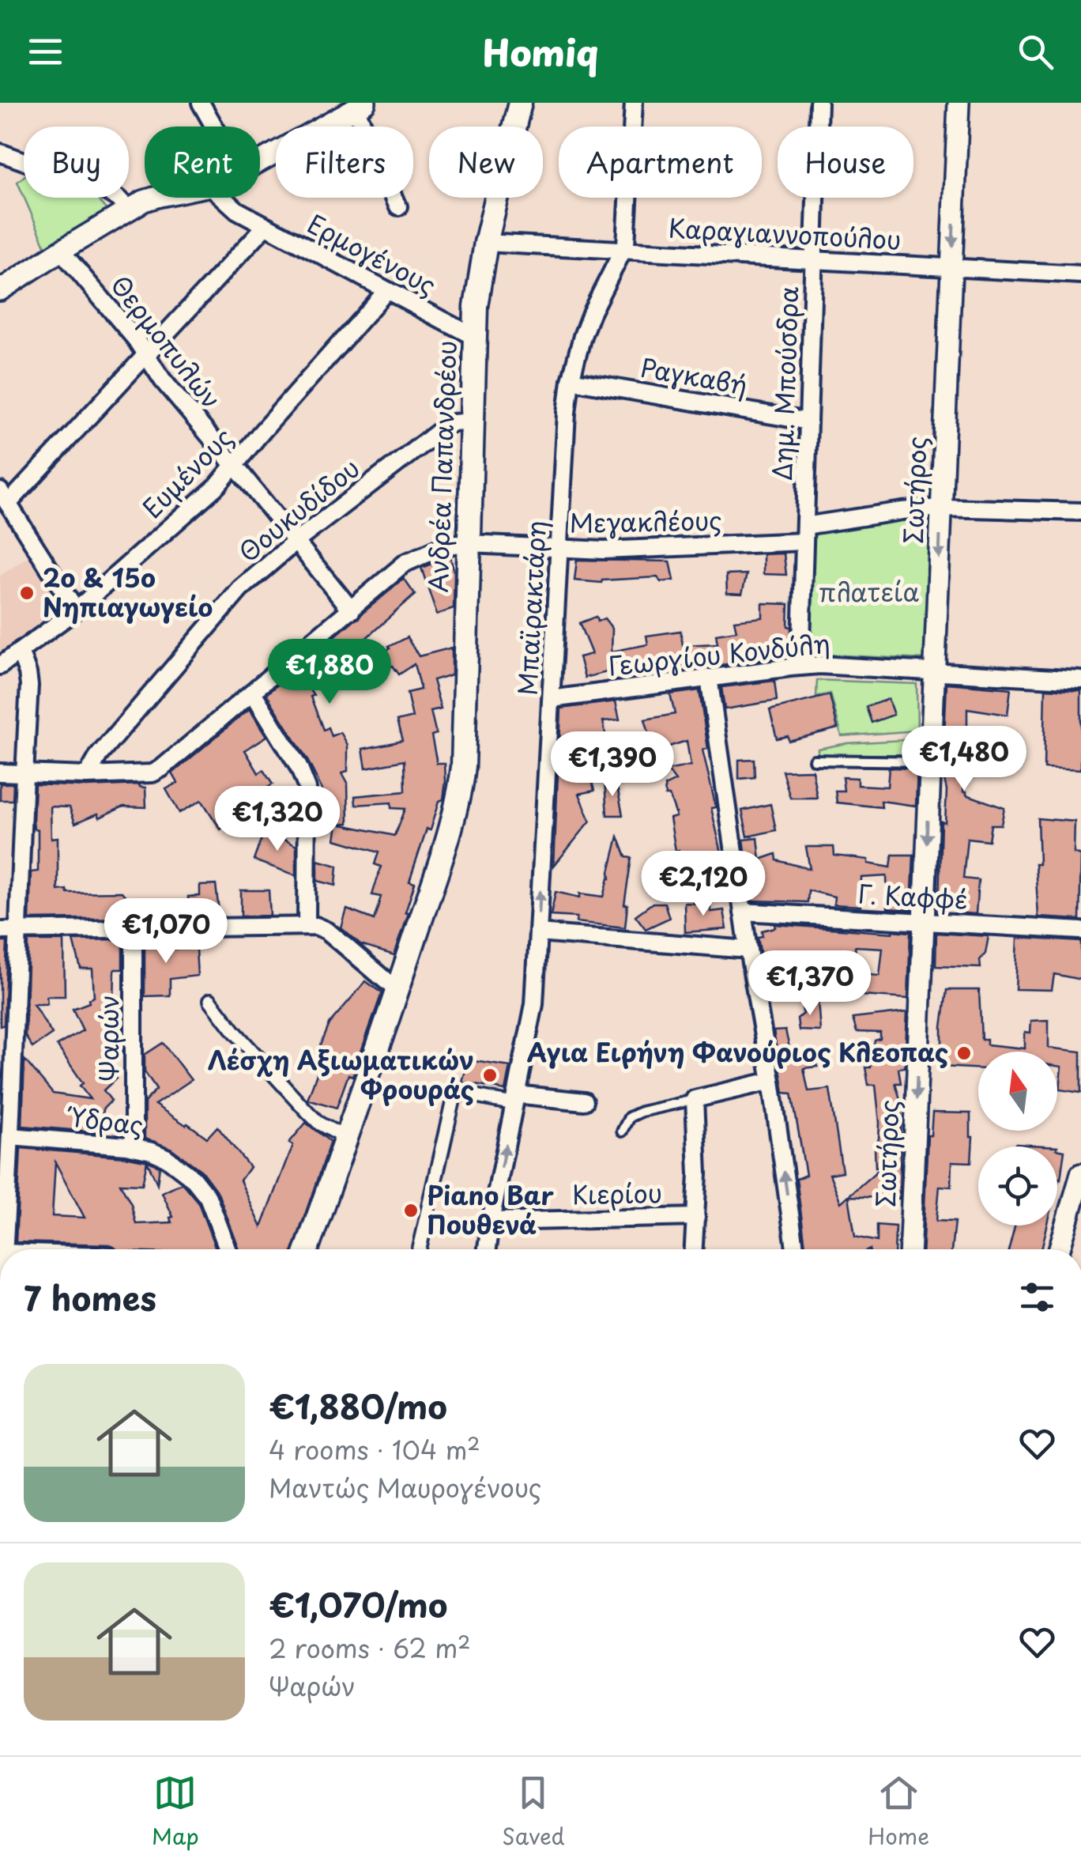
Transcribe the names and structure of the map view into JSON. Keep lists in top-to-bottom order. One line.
{"streets":{"main road":["Ανδρέα Παπανδρέου"],"street":["Καραγιαννοπούλου","Ερμογένους","Θερμοπυλών","Ραγκαβή","Δημ. Μπούσδρα","Ευμένους","Σωτήρος","Θουκυδίδου","Μεγακλέους","Μπαϊρακτάρη","Γεωργίου Κονδύλη","Γ. Καφφέ","Ψαρών","Ύδρας","Κιερίου"]},"crossings":[["Καραγιαννοπούλου","Δημ. Μπούσδρα"],["Καραγιαννοπούλου","Ανδρέα Παπανδρέου"],["Καραγιαννοπούλου","Σωτήρος"],["Καραγιαννοπούλου","Μπαϊρακτάρη"],["Ερμογένους","Ανδρέα Παπανδρέου"],["Ερμογένους","Ευμένους"],["Θερμοπυλών","Ευμένους"],["Θερμοπυλών","Θουκυδίδου"],["Θερμοπυλών","Μεγακλέους"],["Ραγκαβή","Δημ. Μπούσδρα"],["Ραγκαβή","Μπαϊρακτάρη"],["Δημ. Μπούσδρα","Μεγακλέους"],["Δημ. Μπούσδρα","Γεωργίου Κονδύλη"],["Ανδρέα Παπανδρέου","Θουκυδίδου"],["Ανδρέα Παπανδρέου","Μεγακλέους"],["Σωτήρος","Μεγακλέους"],["Σωτήρος","Γεωργίου Κονδύλη"],["Σωτήρος","Γ. Καφφέ"],["Θουκυδίδου","Μεγακλέους"],["Μεγακλέους","Μπαϊρακτάρη"],["Μπαϊρακτάρη","Γεωργίου Κονδύλη"],["Μπαϊρακτάρη","Κιερίου"],["Ψαρών","Ύδρας"]],"one_way":["Μπαϊρακτάρη"],"parks":["πλατεία"],"places":["2ο & 15ο Νηπιαγωγείο","Αγια Ειρήνη Φανούριος Κλεοπας","Λέσχη Αξιωματικών Φρουράς","Piano Bar Πουθενά"],"north":"top","page":{"header":"Homiq","chip":["Buy","Rent","Filters","New","Apartment","House"],"price":["€1,880","€1,480","€1,390","€1,320","€2,120","€1,070","€1,370"],"heading":"7 homes","list":[{"name":"€1,880/mo","note":"4 rooms · 104 m² · Μαντώς Μαυρογένους"},{"name":"€1,070/mo","note":"2 rooms · 62 m² · Ψαρών"}],"tabs":["Map","Saved","Home"]}}
